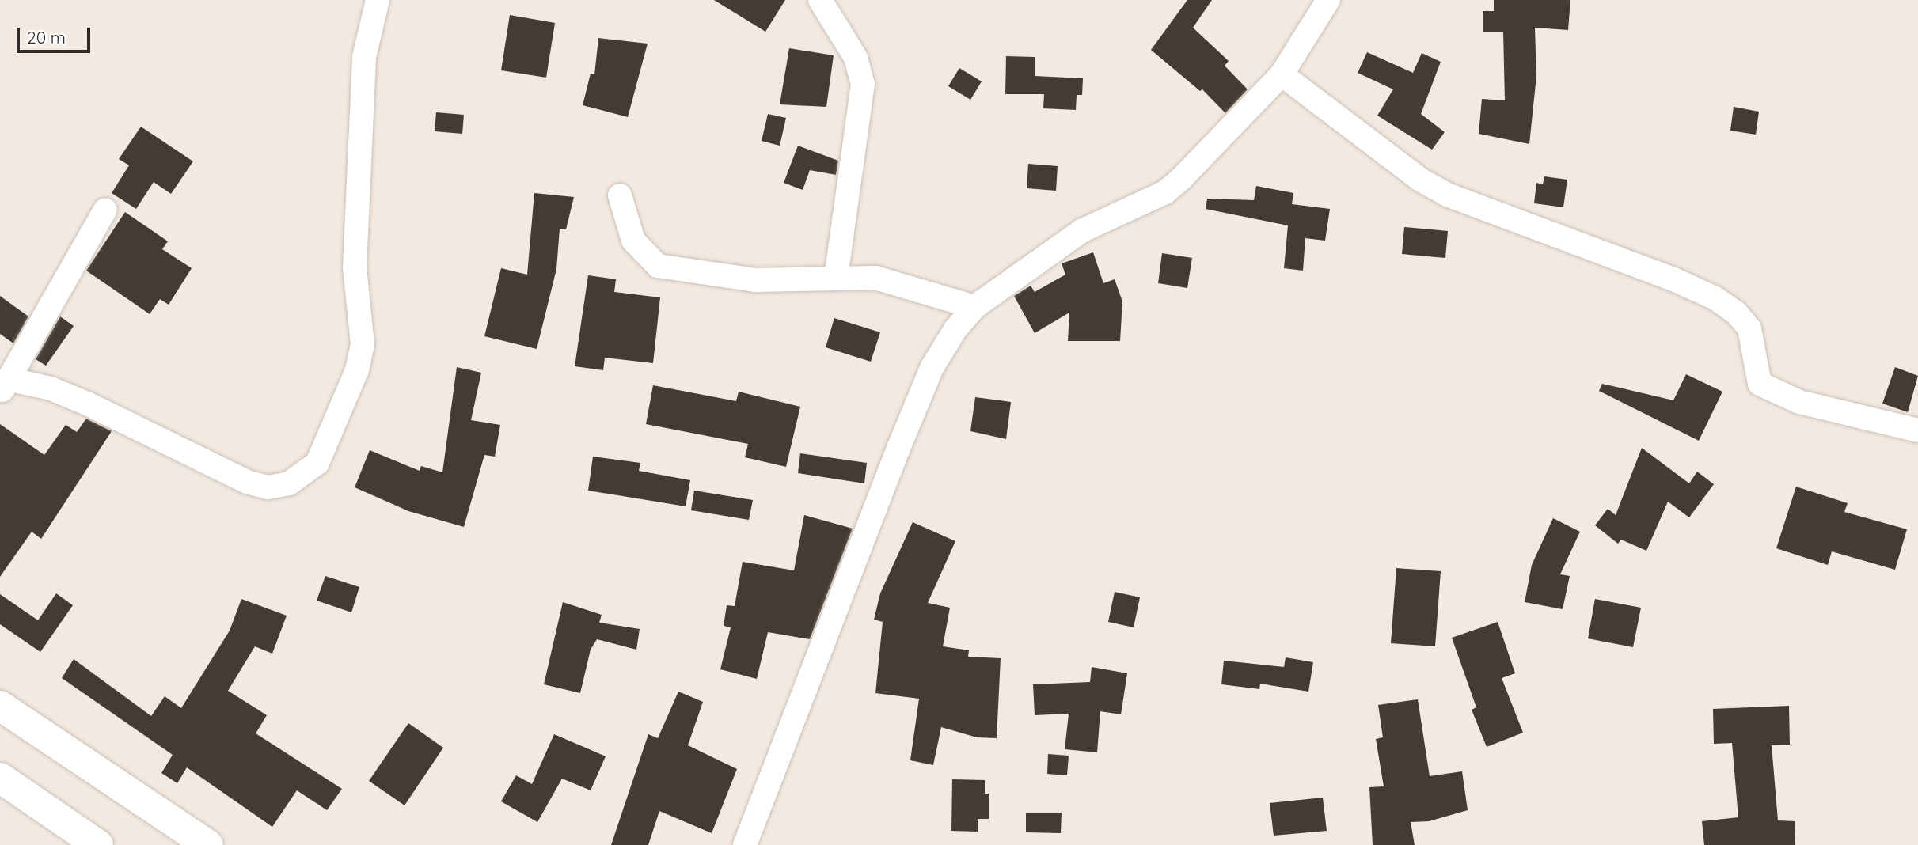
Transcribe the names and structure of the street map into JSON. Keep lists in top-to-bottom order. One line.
{"scale_bar":"20 m"}
